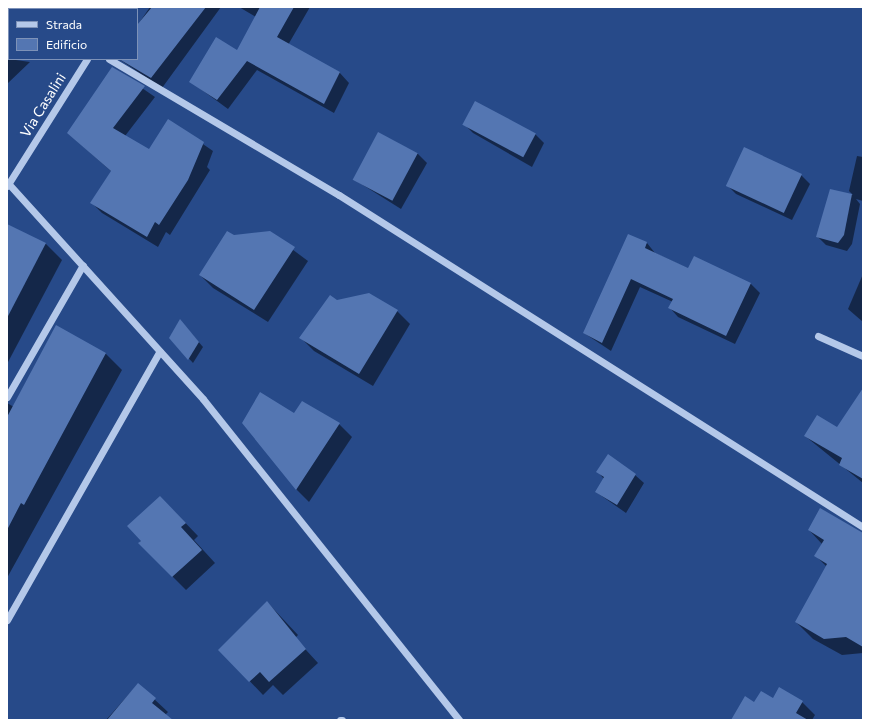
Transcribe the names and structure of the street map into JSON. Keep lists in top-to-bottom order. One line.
{"streets":{"street":["Via Casalini"]},"legend":["Strada","Edificio"]}
